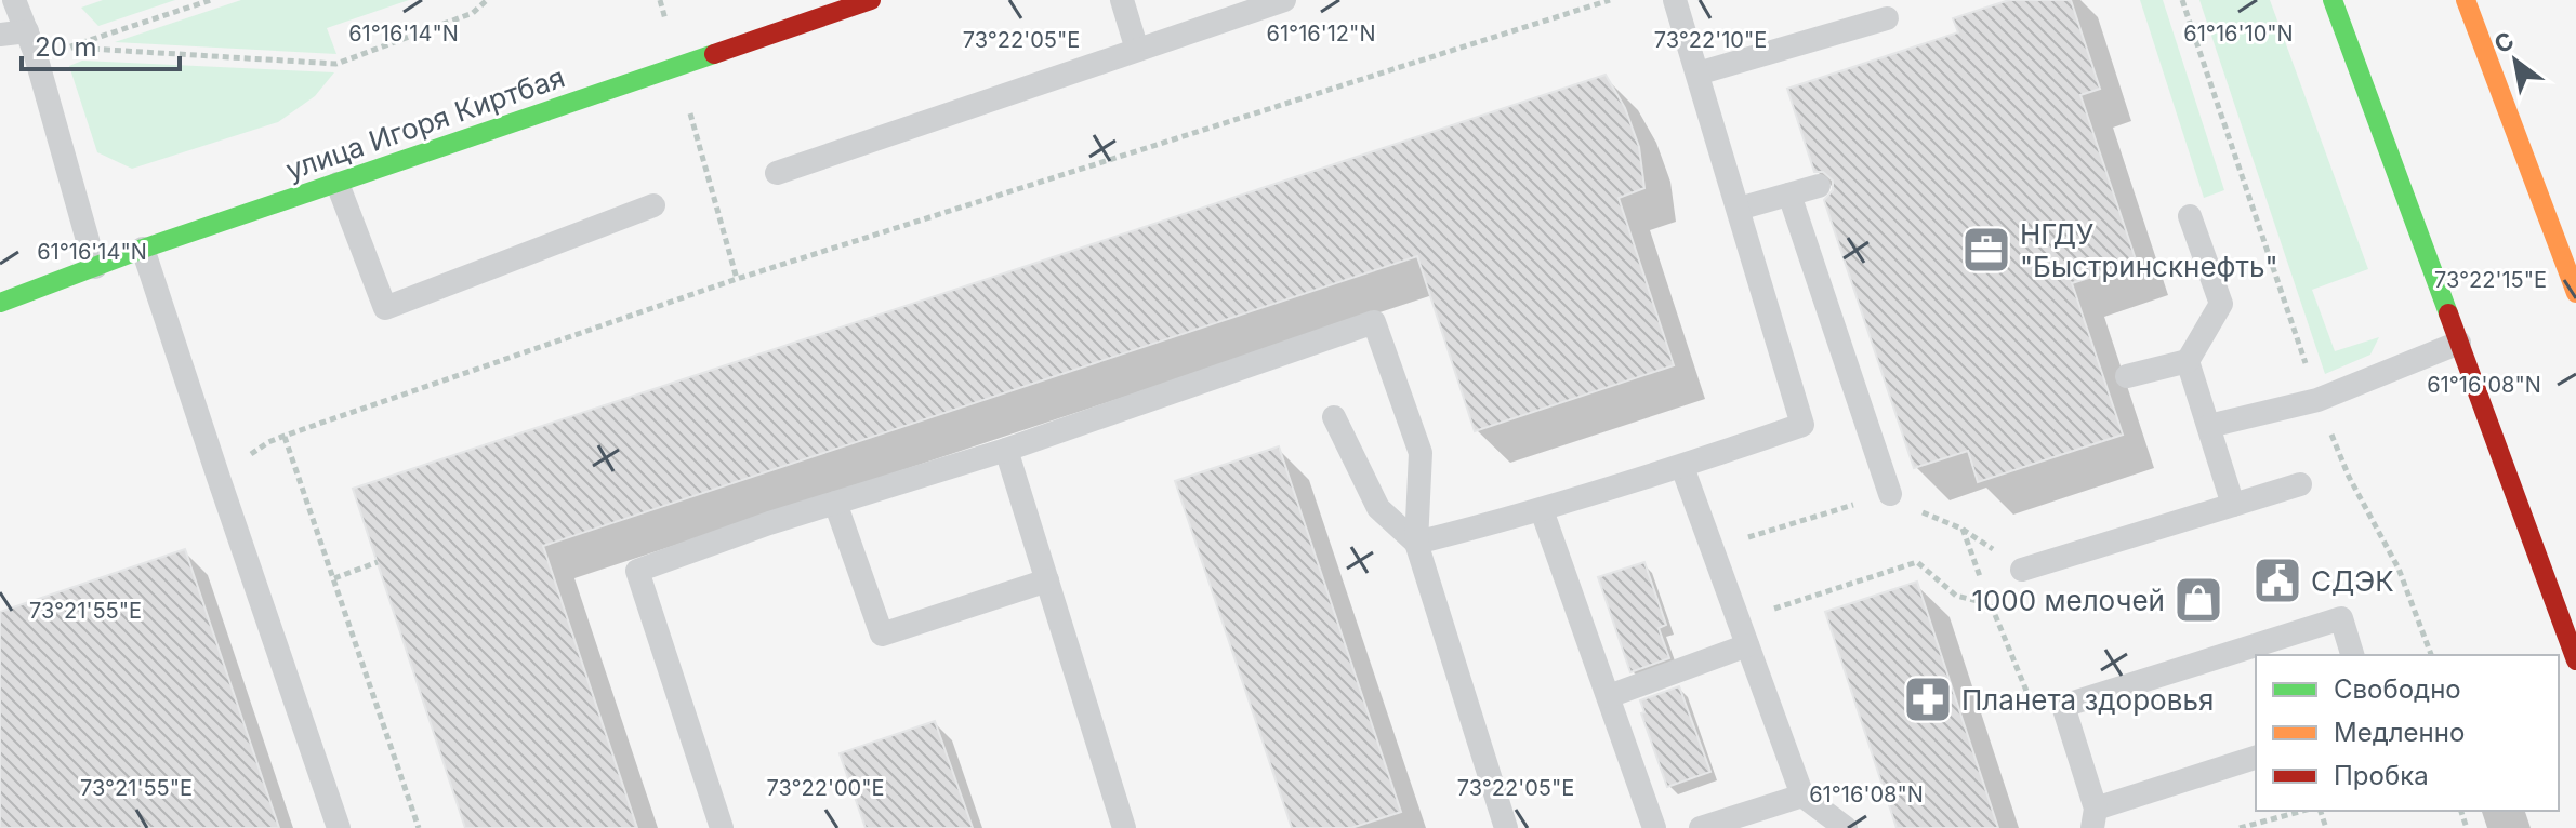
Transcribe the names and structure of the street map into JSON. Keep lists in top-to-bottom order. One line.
{"streets":{"main road":["улица Игоря Киртбая"]},"places":{"office":["НГДУ \"Быстринскнефть\""],"public building":["СДЭК"],"shop":["1000 мелочей"],"pharmacy":["Планета здоровья"]},"legend":["Свободно","Медленно","Пробка"],"scale_bar":"20 m","north":"top left","coordinates":["61°16'12\"N","61°16'14\"N","61°16'10\"N","73°22'05\"E","73°22'10\"E","73°22'15\"E","61°16'08\"N","73°21'55\"E","73°22'00\"E"]}
